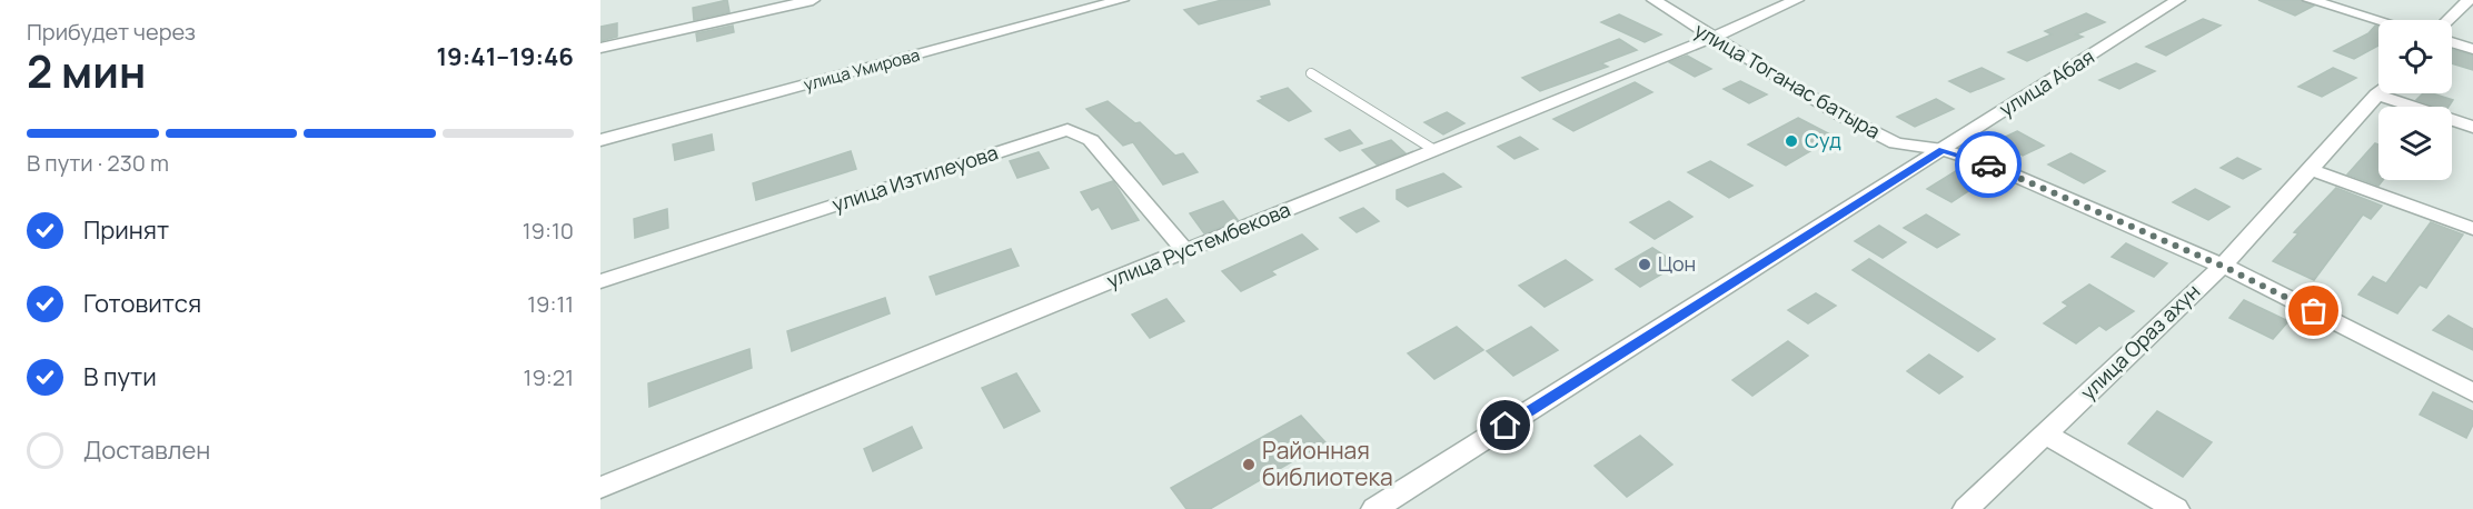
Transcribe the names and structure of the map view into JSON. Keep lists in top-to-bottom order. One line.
{"streets":{"street":["улица Умирова","улица Тоганас батыра","улица Абая","улица Изтилеуова","улица Рустембекова","улица Ораз ахун"]},"crossings":[["улица Тоганас батыра","улица Абая"],["улица Тоганас батыра","улица Рустембекова"],["улица Тоганас батыра","улица Ораз ахун"],["улица Изтилеуова","улица Рустембекова"]],"places":["Суд","Цон","Районная библиотека"],"page":{"heading":["2 мин","Прибудет через","19:41–19:46"],"bar":"В пути · 230 m","list":[["Принят","19:10"],["Готовится","19:11"],["В пути","19:21"],"Доставлен"]}}
